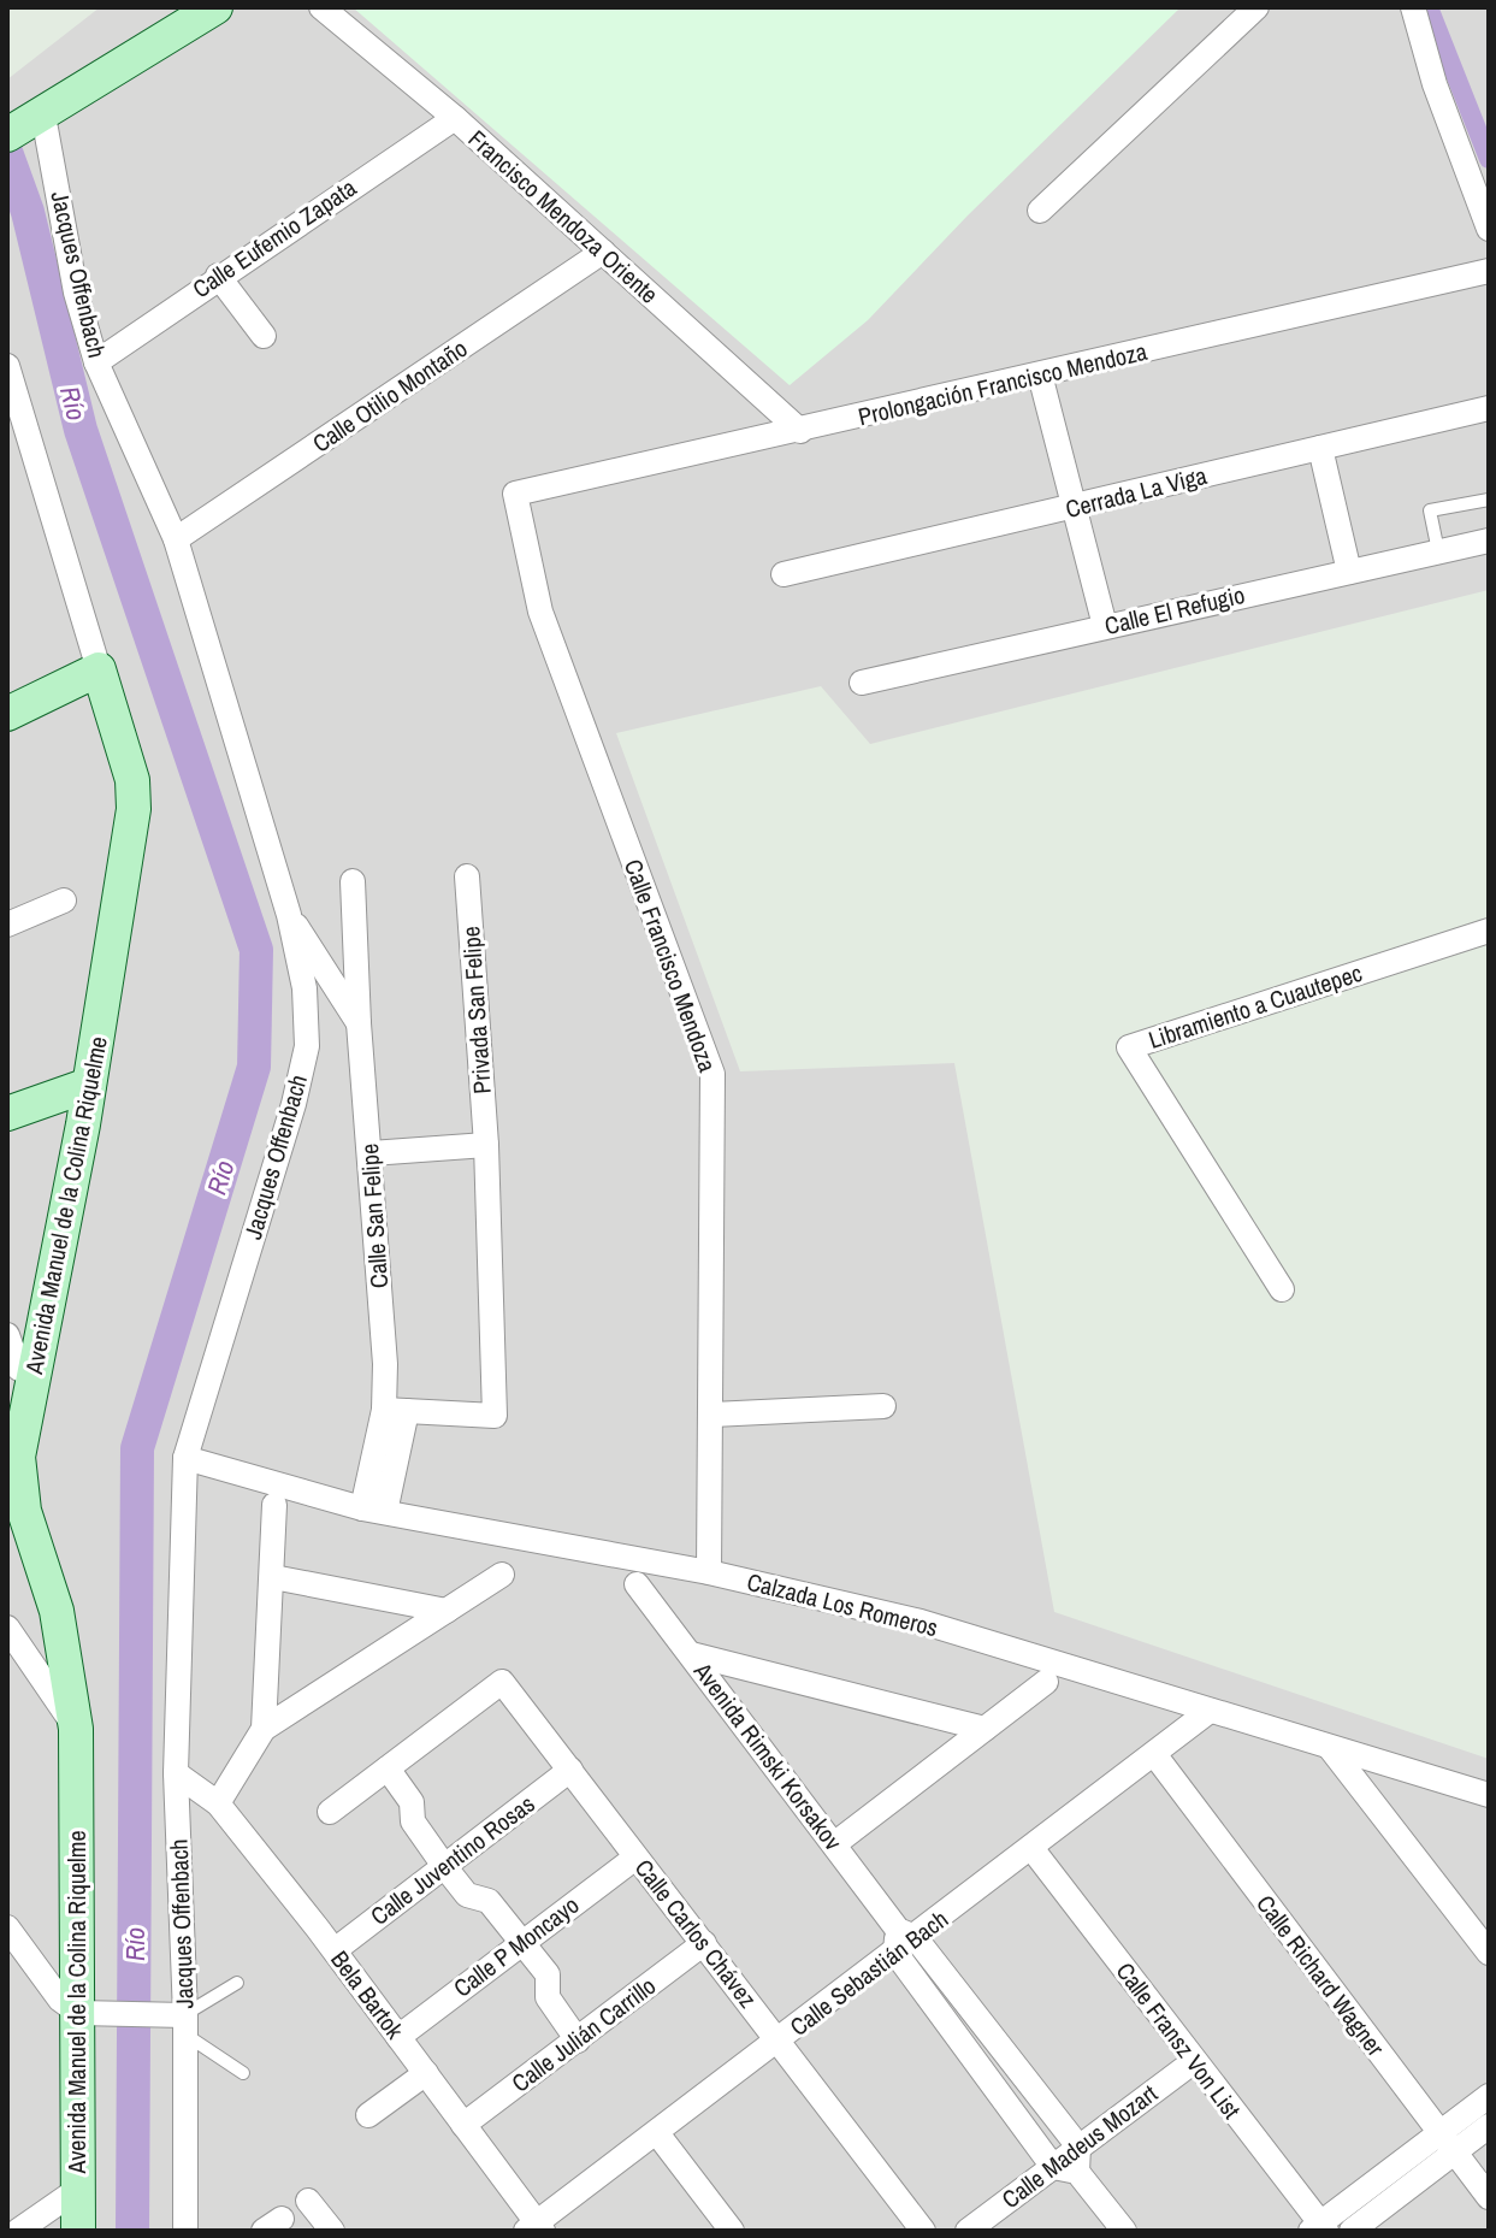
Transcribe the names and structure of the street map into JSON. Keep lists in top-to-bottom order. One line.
{"streets":{"street":["Francisco Mendoza Oriente","Calle Eufemio Zapata","Jacques Offenbach","Prolongación Francisco Mendoza","Calle Otilio Montaño","Cerrada La Viga","Calle El Refugio","Calle Francisco Mendoza","Libramiento a Cuautepec","Privada San Felipe","Avenida Manuel de la Colina Riquelme","Calle San Felipe","Calzada Los Romeros","Avenida Rimski Korsakov","Calle Juventino Rosas","Calle Carlos Chávez","Calle P Moncayo","Calle Sebastián Bach","Calle Richard Wagner","Bela Bartok","Calle Julián Carrillo","Calle Fransz Von List","Calle Madeus Mozart"]},"crossings":[["Francisco Mendoza Oriente","Calle Eufemio Zapata"],["Francisco Mendoza Oriente","Prolongación Francisco Mendoza"],["Francisco Mendoza Oriente","Calle Otilio Montaño"],["Calle Eufemio Zapata","Jacques Offenbach"],["Jacques Offenbach","Calle Otilio Montaño"],["Jacques Offenbach","Calzada Los Romeros"],["Jacques Offenbach","Bela Bartok"],["Prolongación Francisco Mendoza","Calle Francisco Mendoza"],["Calle Francisco Mendoza","Calzada Los Romeros"],["Calle San Felipe","Calzada Los Romeros"],["Calzada Los Romeros","Calle Sebastián Bach"],["Avenida Rimski Korsakov","Calle Sebastián Bach"],["Avenida Rimski Korsakov","Calle Madeus Mozart"],["Calle Juventino Rosas","Calle Carlos Chávez"],["Calle Juventino Rosas","Bela Bartok"],["Calle Carlos Chávez","Calle P Moncayo"],["Calle Carlos Chávez","Calle Sebastián Bach"],["Calle Carlos Chávez","Calle Julián Carrillo"],["Calle P Moncayo","Bela Bartok"],["Calle Sebastián Bach","Calle Richard Wagner"],["Calle Sebastián Bach","Bela Bartok"],["Calle Sebastián Bach","Calle Fransz Von List"],["Bela Bartok","Calle Julián Carrillo"],["Calle Fransz Von List","Calle Madeus Mozart"]],"water":["Río"]}
